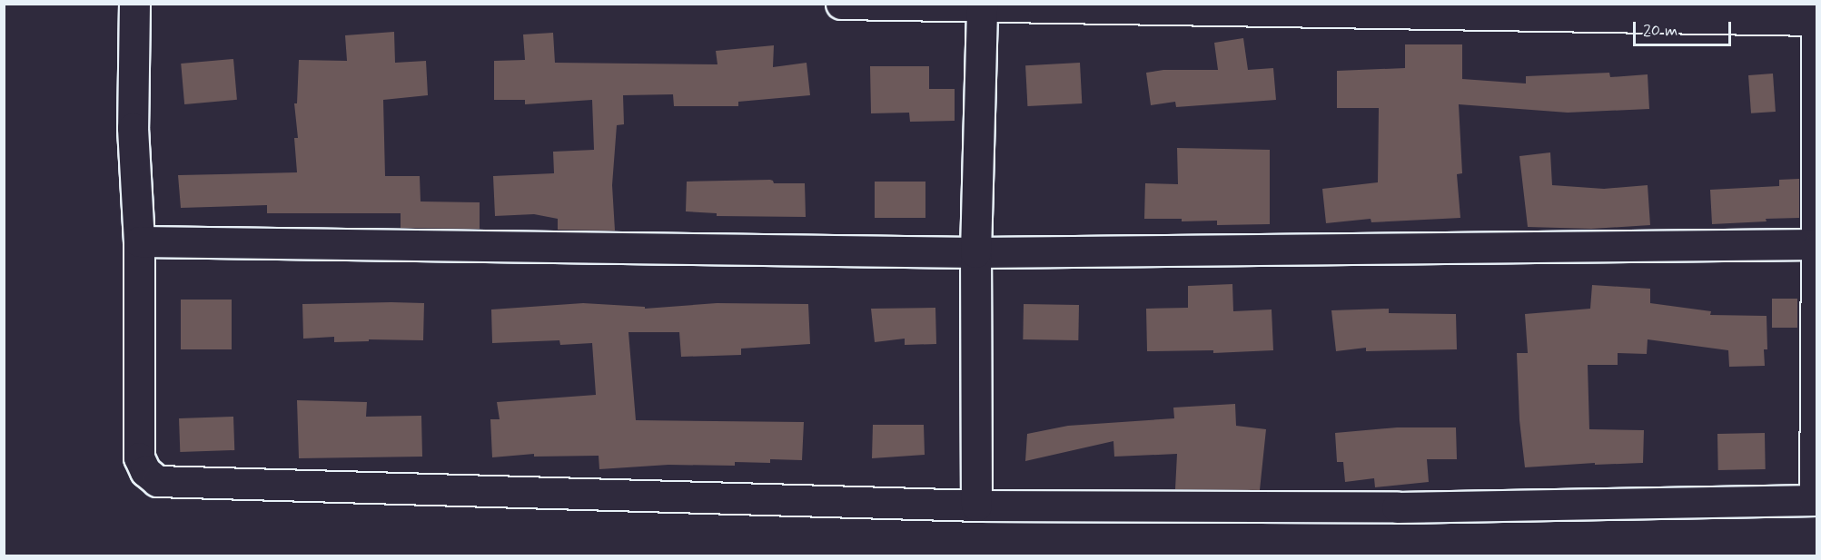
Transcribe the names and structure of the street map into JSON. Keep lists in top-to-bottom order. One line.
{"scale_bar":"20 m"}
